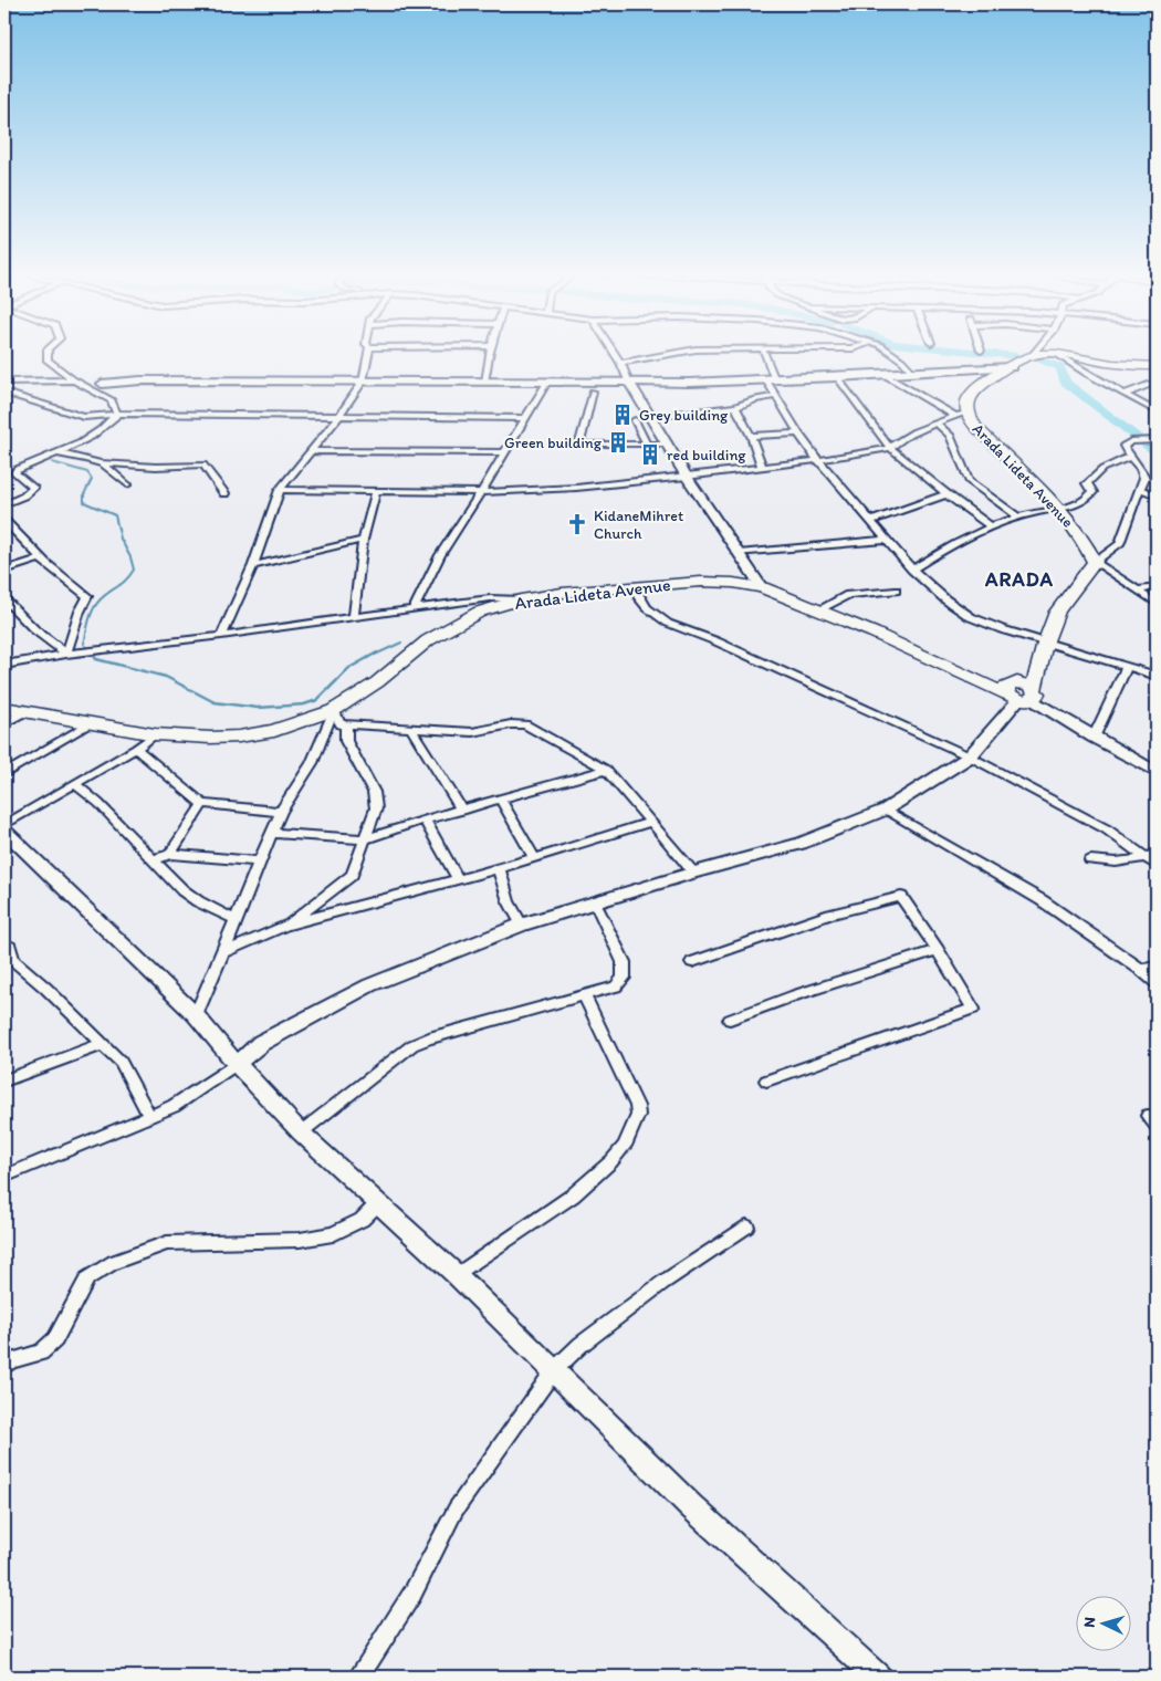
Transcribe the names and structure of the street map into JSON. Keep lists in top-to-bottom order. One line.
{"streets":{"highway":["Arada Lideta Avenue"]},"districts":["ARADA"],"places":{"building":["Grey building","Green building","red building"],"church":["KidaneMihret Church"]},"north":"left"}
